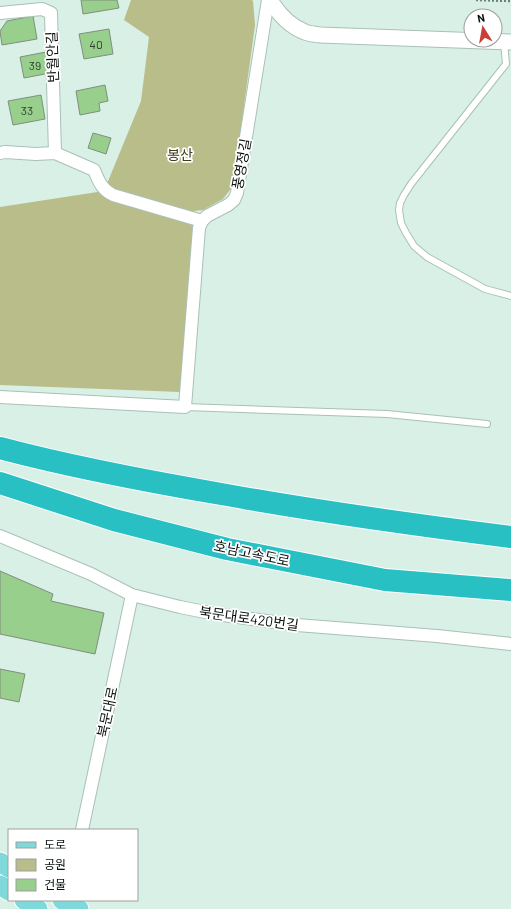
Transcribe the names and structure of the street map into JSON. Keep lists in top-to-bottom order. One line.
{"streets":{"highway":["호남고속도로"],"street":["반월안길","풍영정길","북문대로420번길","북문대로"]},"crossings":[["북문대로420번길","북문대로"]],"parks":["봉산"],"house_numbers":["40","39","33"],"legend":["도로","공원","건물"],"north":"top"}
